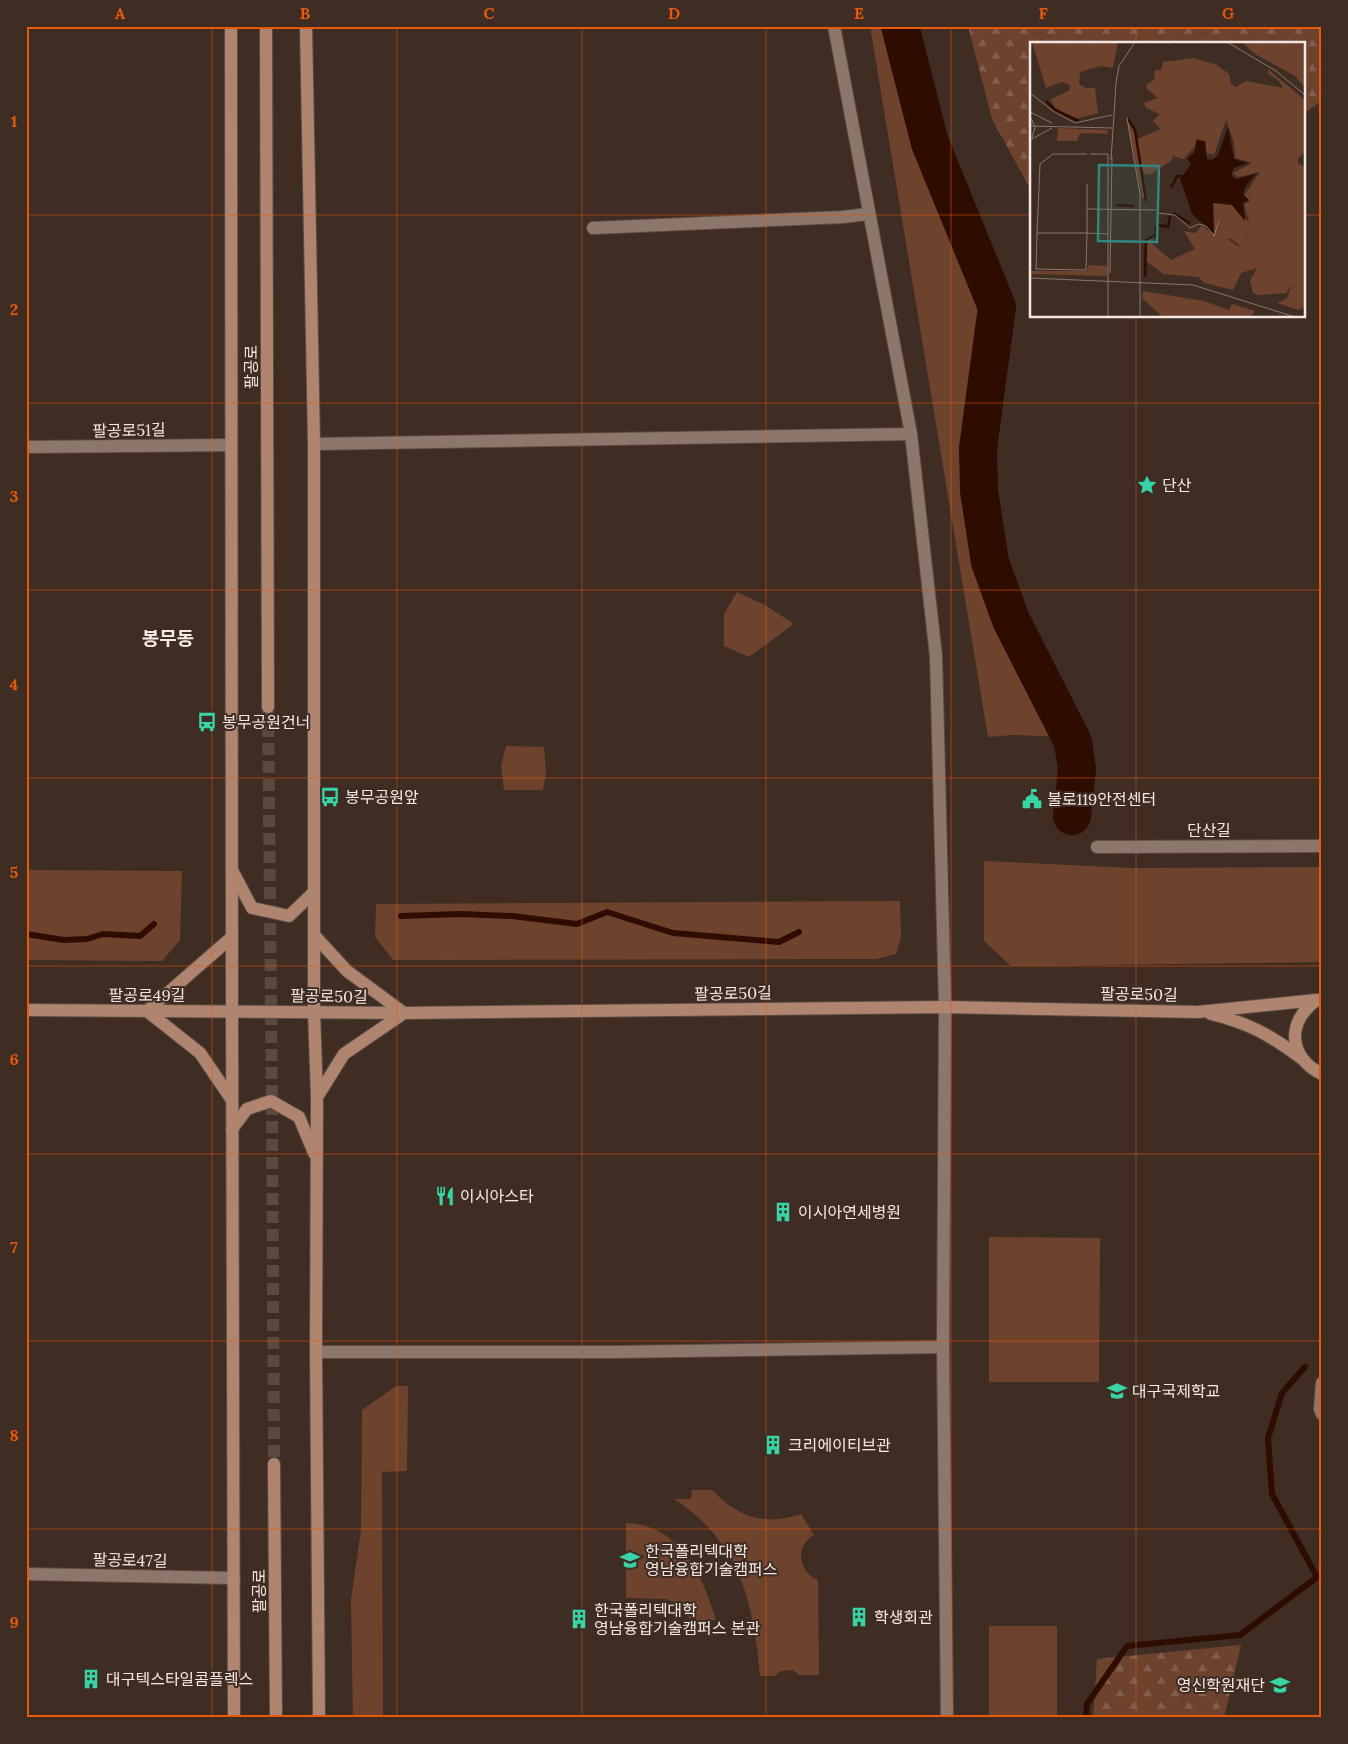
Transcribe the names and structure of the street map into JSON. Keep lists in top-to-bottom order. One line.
{"streets":{"main road":["팔공로","팔공로50길","팔공로49길"],"street":["팔공로51길","단산길","팔공로47길"]},"crossings":[["팔공로50길","팔공로49길"]],"districts":["봉무동"],"places":{"place":["단산"],"bus stop":["봉무공원건너","봉무공원앞"],"public building":["불로119안전센터"],"restaurant":["이시아스타"],"building":["이시아연세병원","크리에이티브관","학생회관","한국폴리텍대학 영남융합기술캠퍼스 본관","대구텍스타일콤플렉스"],"school or university":["대구국제학교","한국폴리텍대학 영남융합기술캠퍼스","영신학원재단"]},"grid":{"columns":["A","B","C","D","E","F","G"],"rows":["1","2","3","4","5","6","7","8","9"]}}
